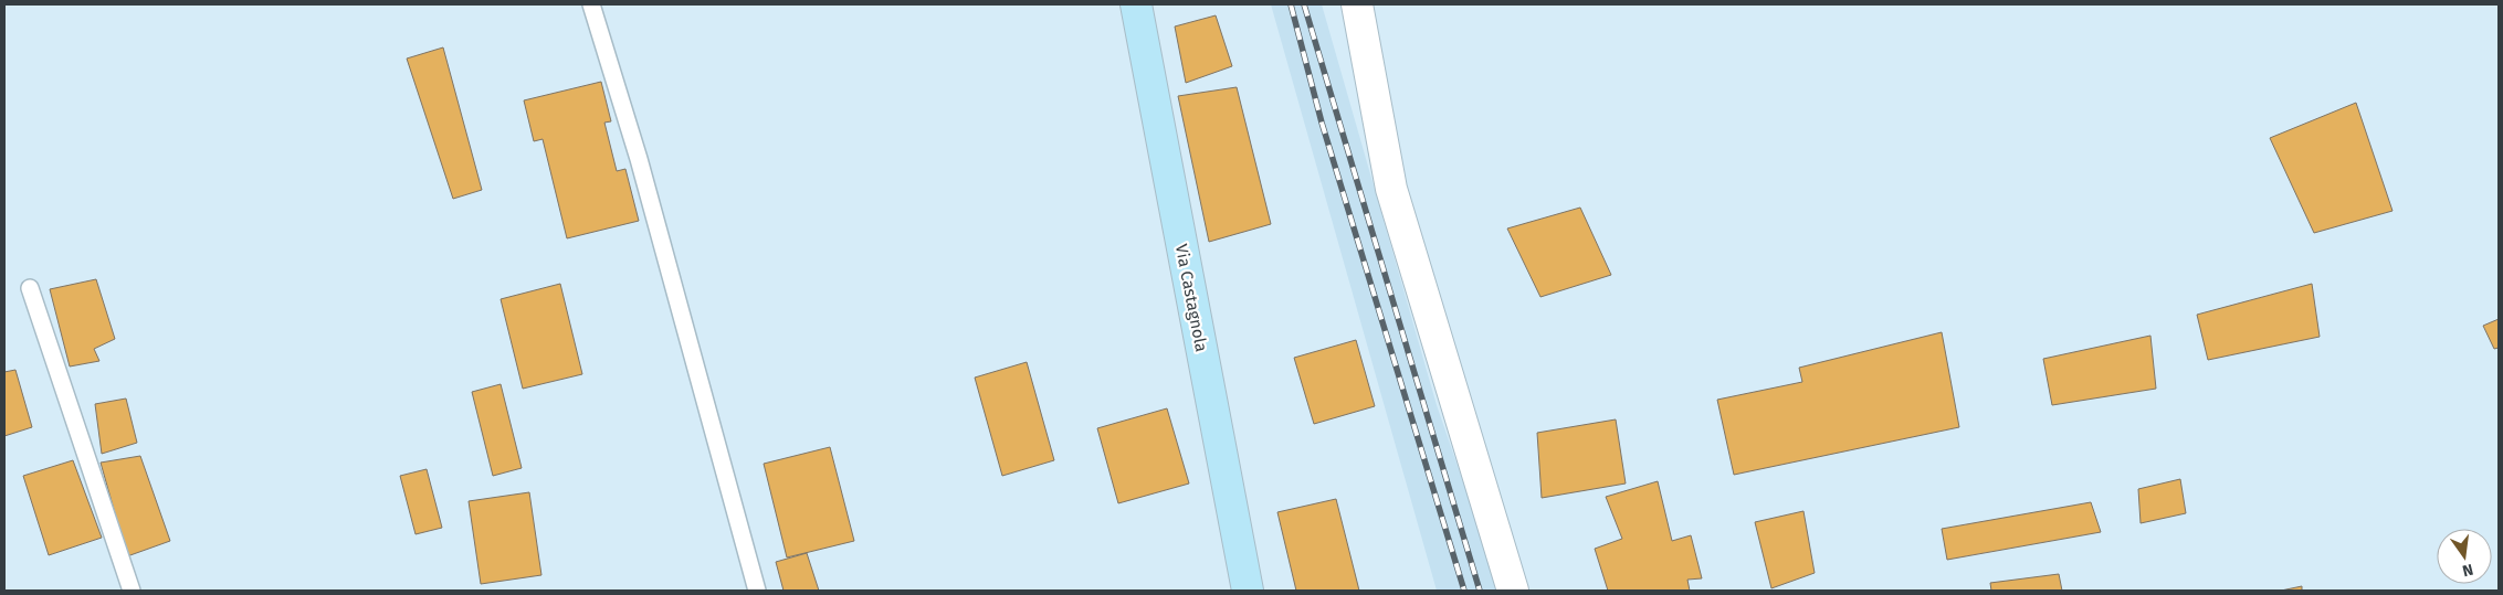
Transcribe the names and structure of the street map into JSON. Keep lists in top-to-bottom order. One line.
{"streets":{"main road":["Via Castagnola"]},"north":"bottom"}
